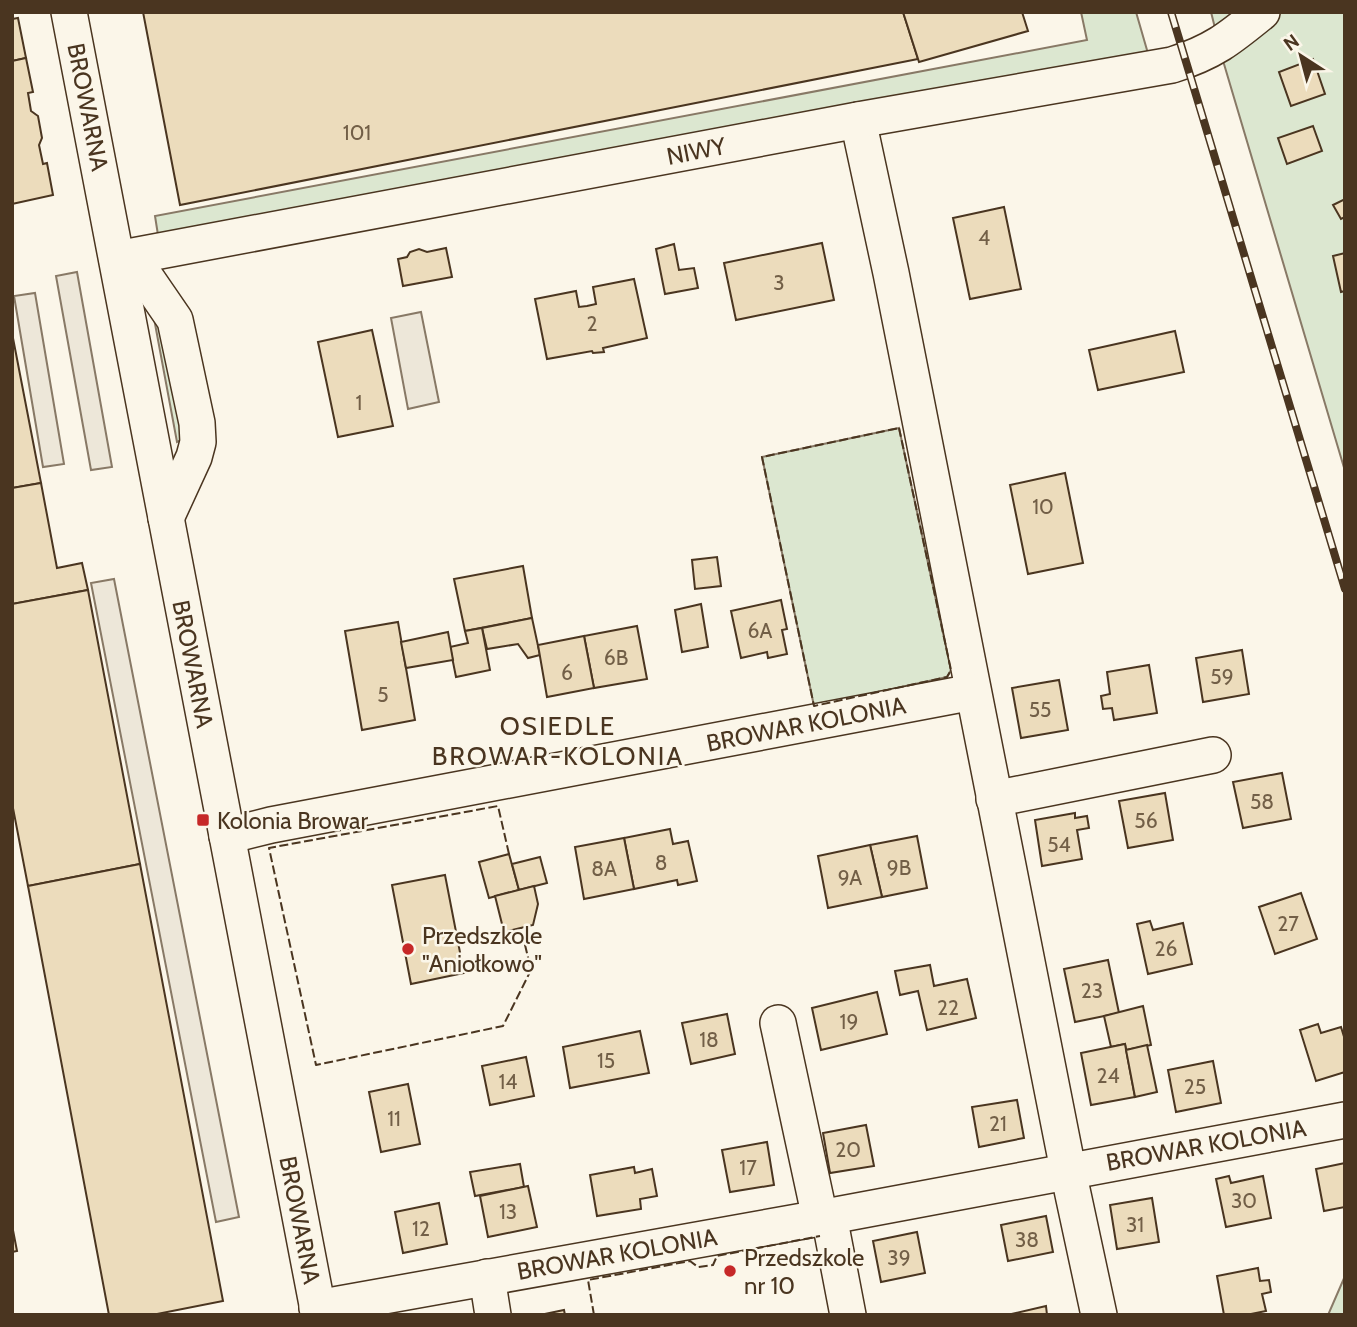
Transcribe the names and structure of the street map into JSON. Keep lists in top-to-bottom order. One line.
{"streets":{"street":["BROWARNA","NIWY","BROWAR KOLONIA"]},"crossings":[["BROWARNA","NIWY"],["BROWARNA","BROWAR KOLONIA"]],"districts":["OSIEDLE BROWAR-KOLONIA"],"places":{"transit":["Kolonia Browar"],"other":["Przedszkole \"Aniołkowo\"","Przedszkole nr 10"]},"house_numbers":["101","4","3","2","1","10","6A","6B","6","59","5","55","58","56","54","8","9B","8A","9A","27","26","23","22","19","18","15","24","14","25","11","21","20","17","30","13","31","12","38","39"],"north":"top left"}
